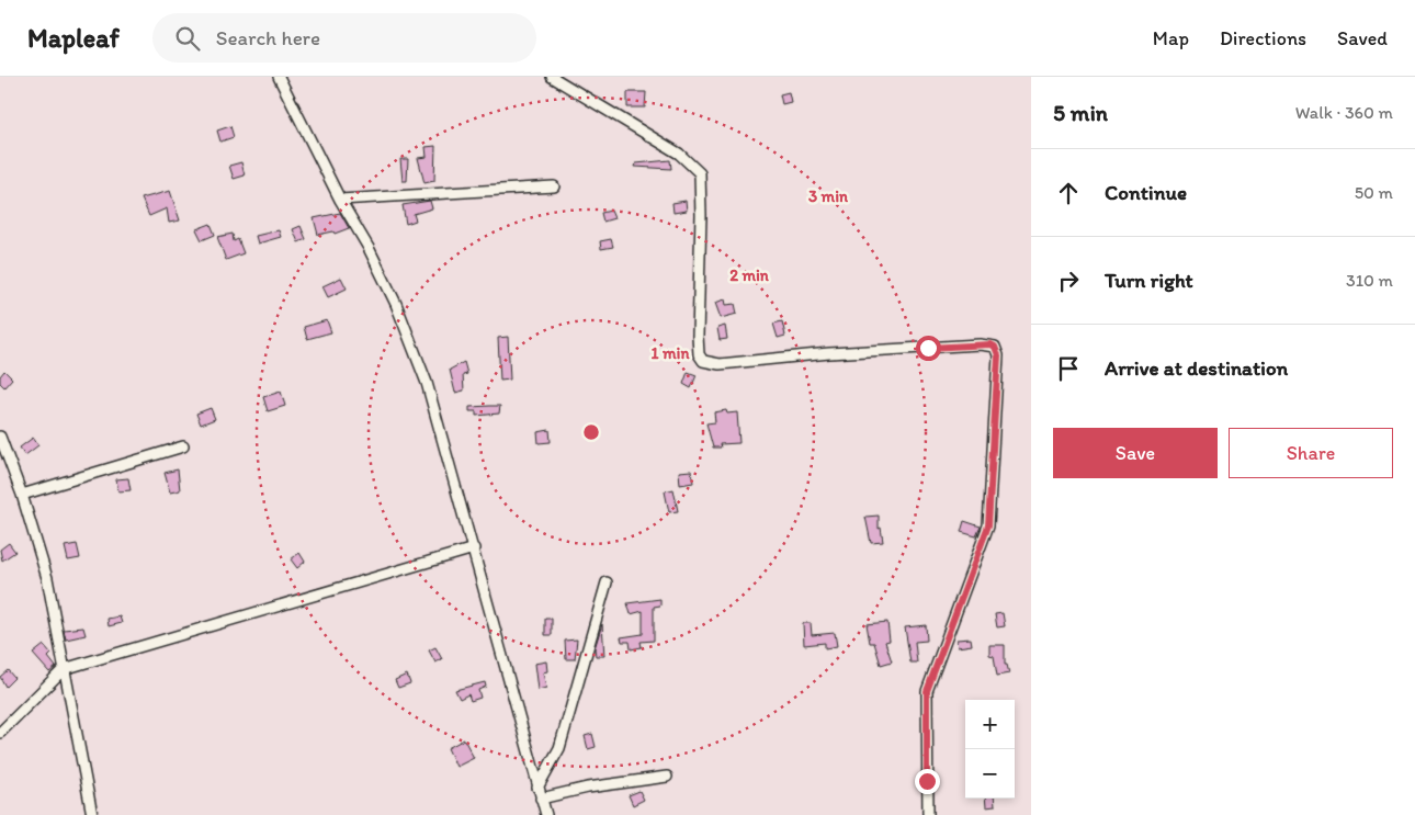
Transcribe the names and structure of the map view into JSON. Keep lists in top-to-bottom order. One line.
{"page":{"header":"Mapleaf","search":"Search here","nav":["Map","Directions","Saved"],"heading":["5 min","Walk · 360 m"],"list":[["Continue","50 m"],["Turn right","310 m"],"Arrive at destination"],"buttons":["Save","Share"],"map_buttons":["+","−"]},"rings":["3 min","2 min","1 min"]}
